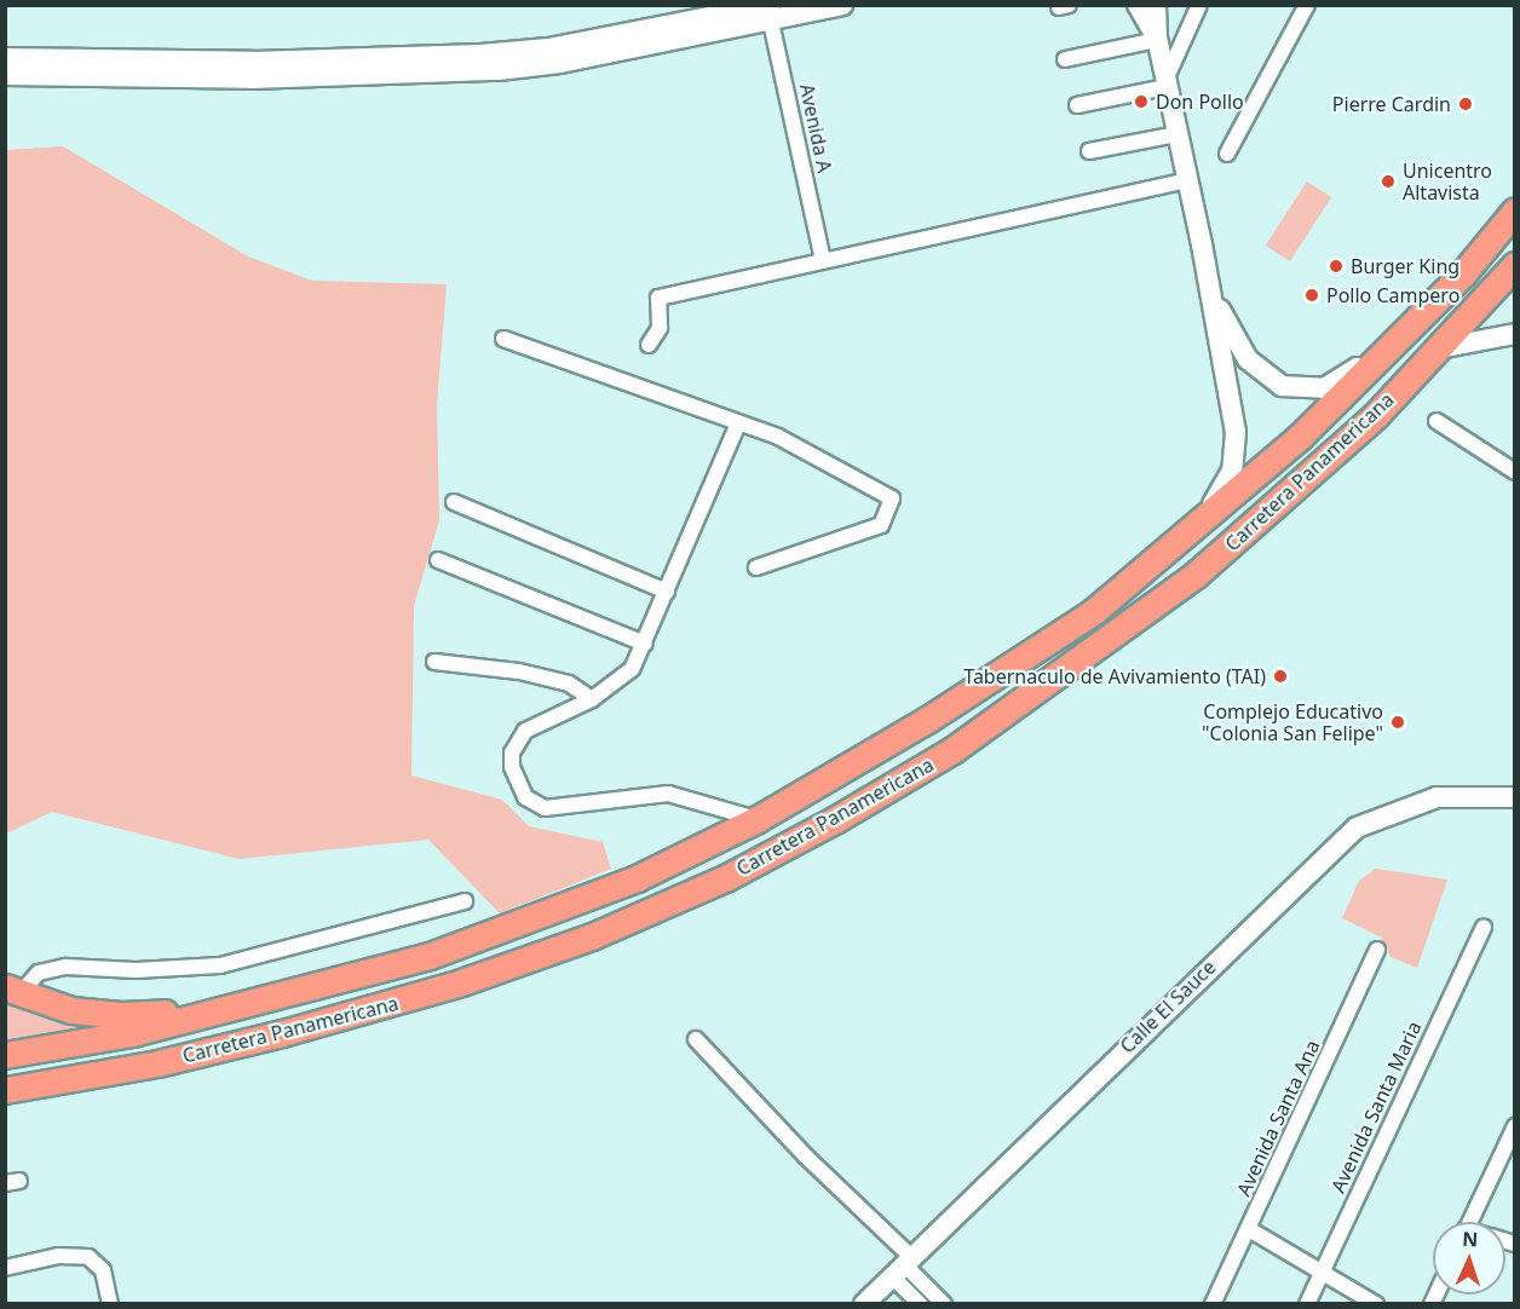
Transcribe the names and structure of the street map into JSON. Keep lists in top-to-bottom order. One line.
{"streets":{"highway":["Carretera Panamericana"],"main road":["Calle El Sauce"],"street":["Avenida A","Avenida Santa Maria","Avenida Santa Ana"]},"places":["Don Pollo","Pierre Cardin","Unicentro Altavista","Burger King","Pollo Campero","Tabernaculo de Avivamiento (TAI)","Complejo Educativo \"Colonia San Felipe\""],"north":"top"}
